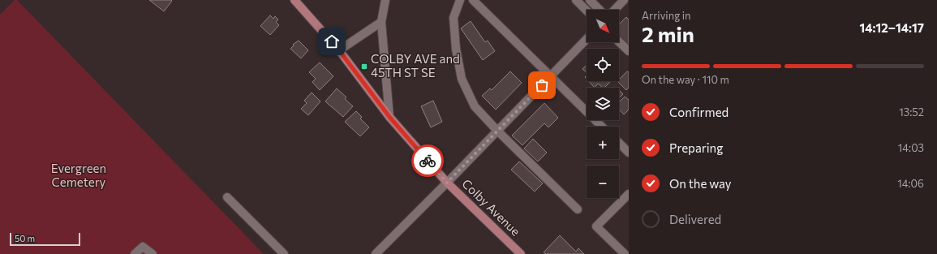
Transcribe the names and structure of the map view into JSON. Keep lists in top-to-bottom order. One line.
{"streets":{"main road":["Colby Avenue"]},"parks":["Evergreen Cemetery"],"places":{"transit":["COLBY AVE and 45TH ST SE"]},"scale_bar":"50 m","north":"bottom right","page":{"heading":["2 min","Arriving in","14:12–14:17"],"map_buttons":["+","−"],"bar":"On the way · 110 m","list":[["Confirmed","13:52"],["Preparing","14:03"],["On the way","14:06"],"Delivered"],"scale":"50 m"}}
